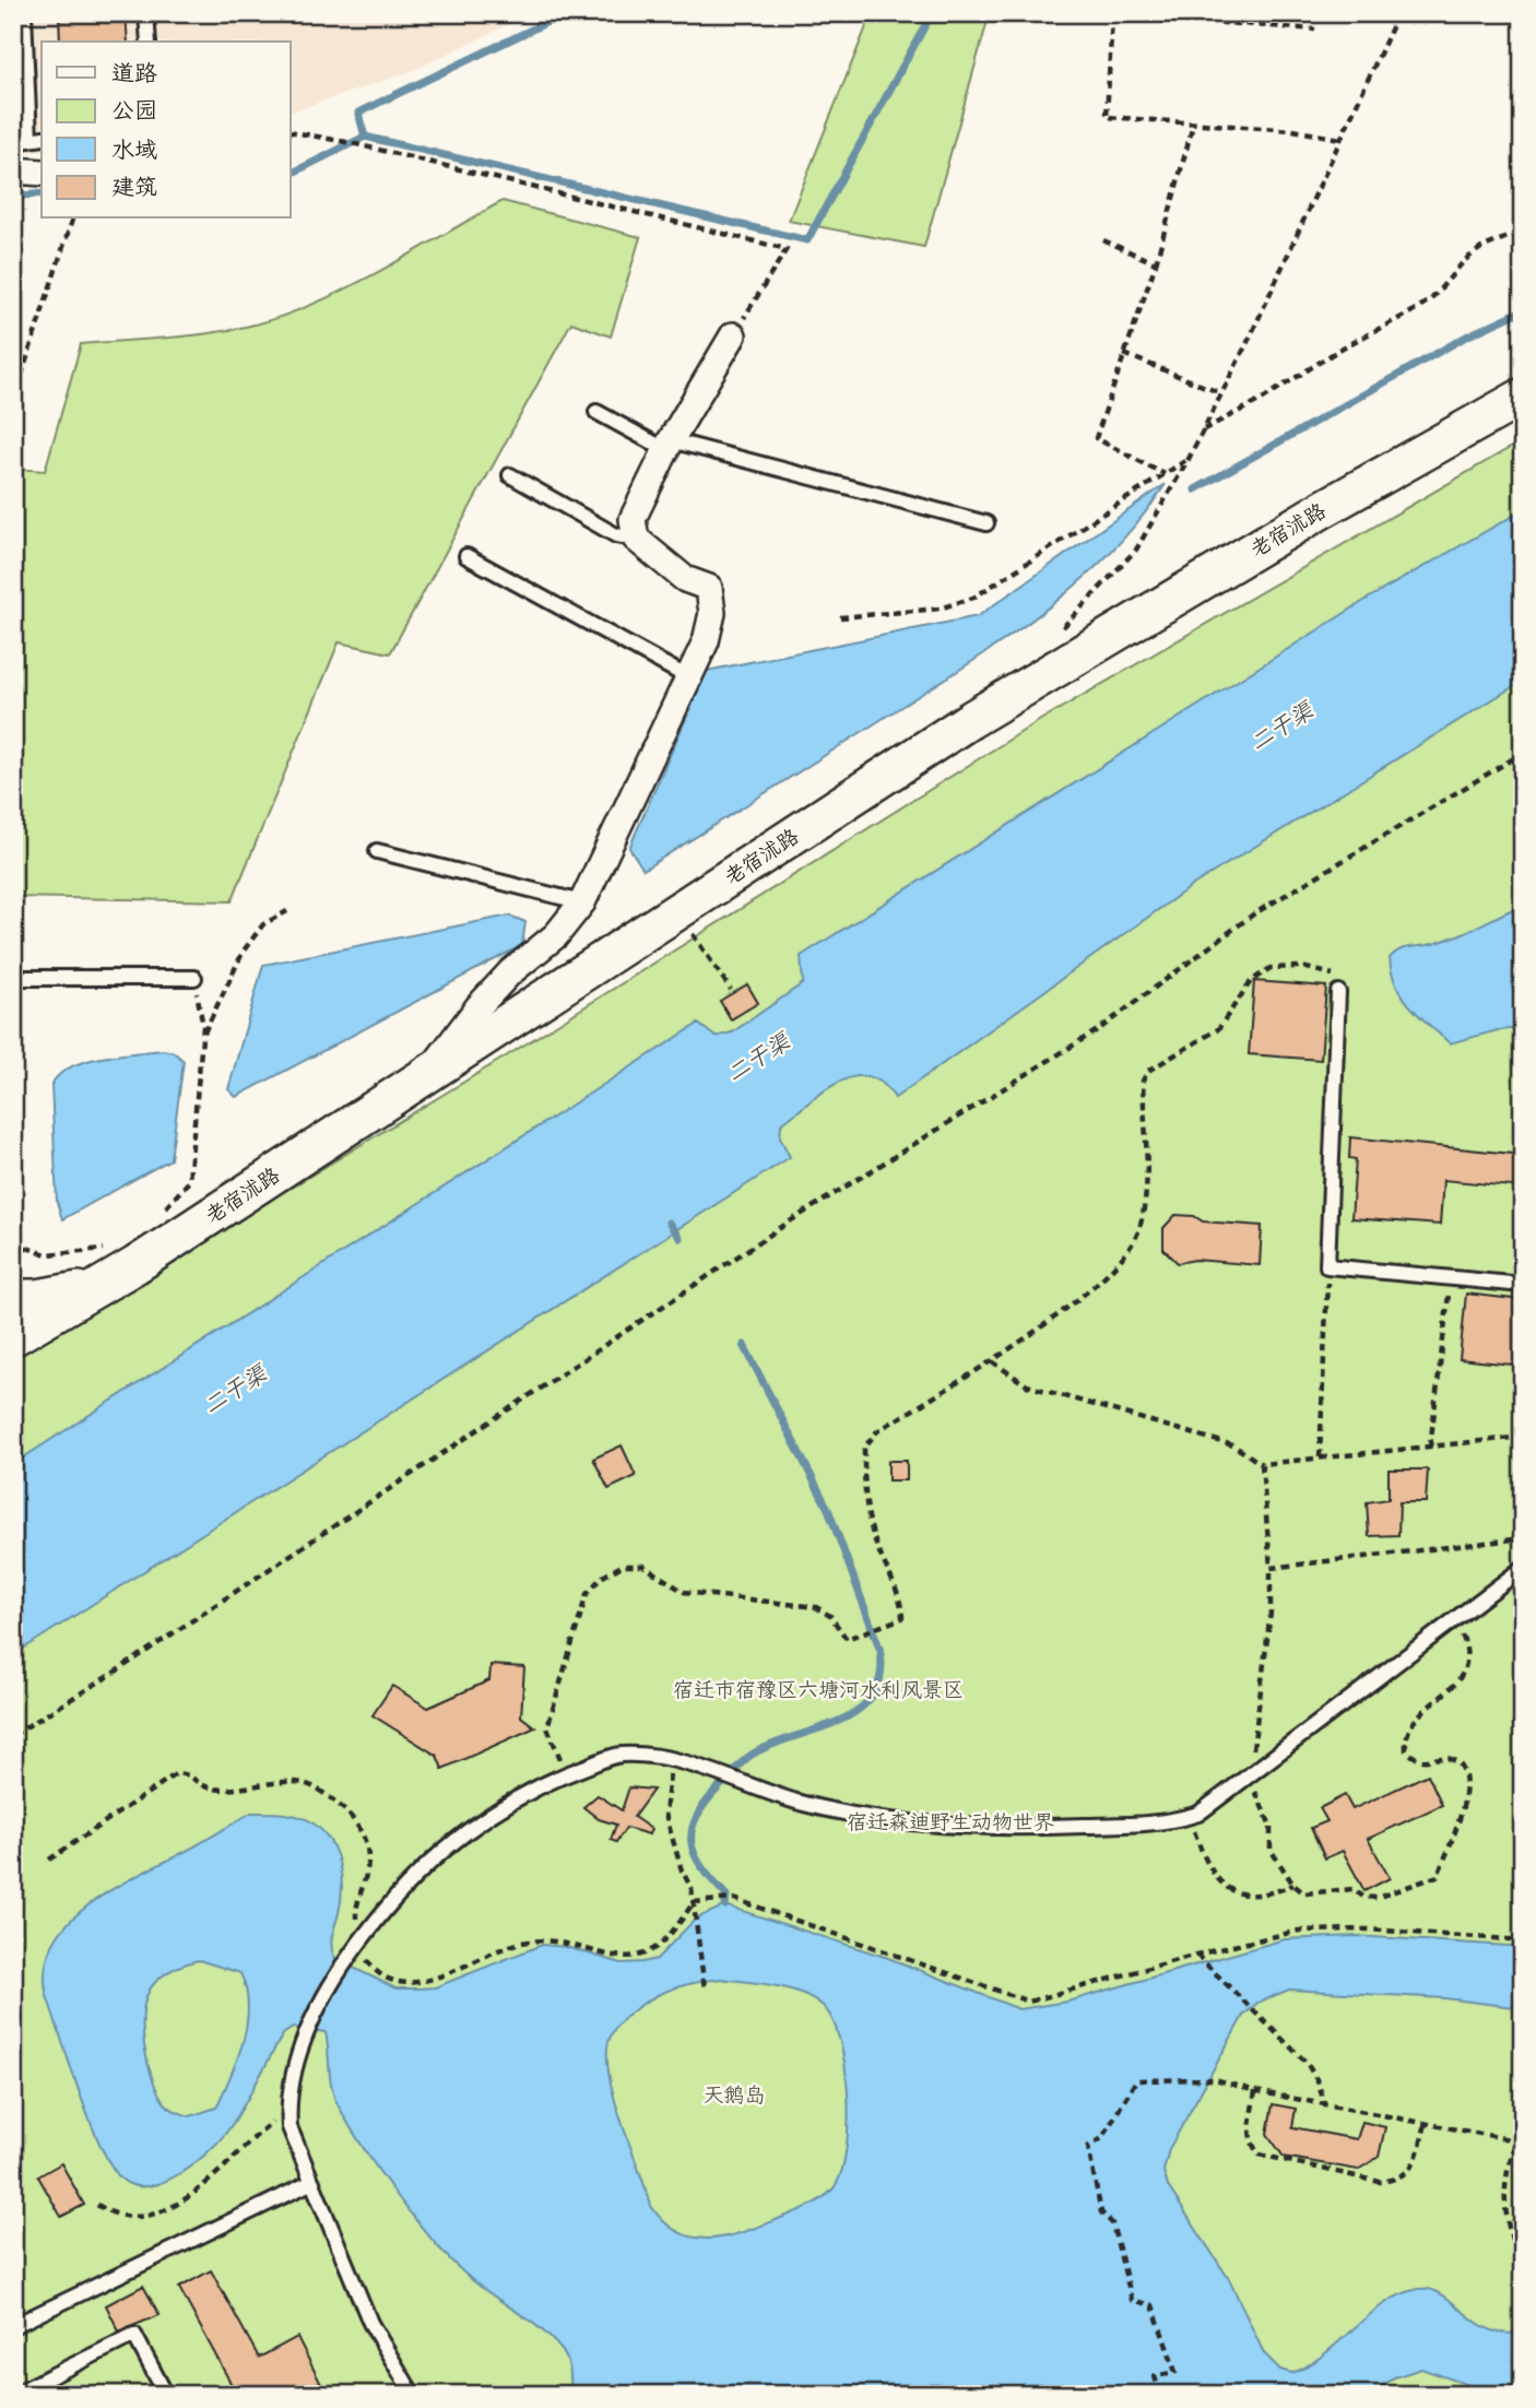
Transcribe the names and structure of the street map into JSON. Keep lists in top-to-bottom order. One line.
{"streets":{"main road":["老宿沭路"]},"water":["二干渠"],"parks":["宿迁市宿豫区六塘河水利风景区","宿迁森迪野生动物世界","天鹅岛"],"legend":["道路","公园","水域","建筑"]}
